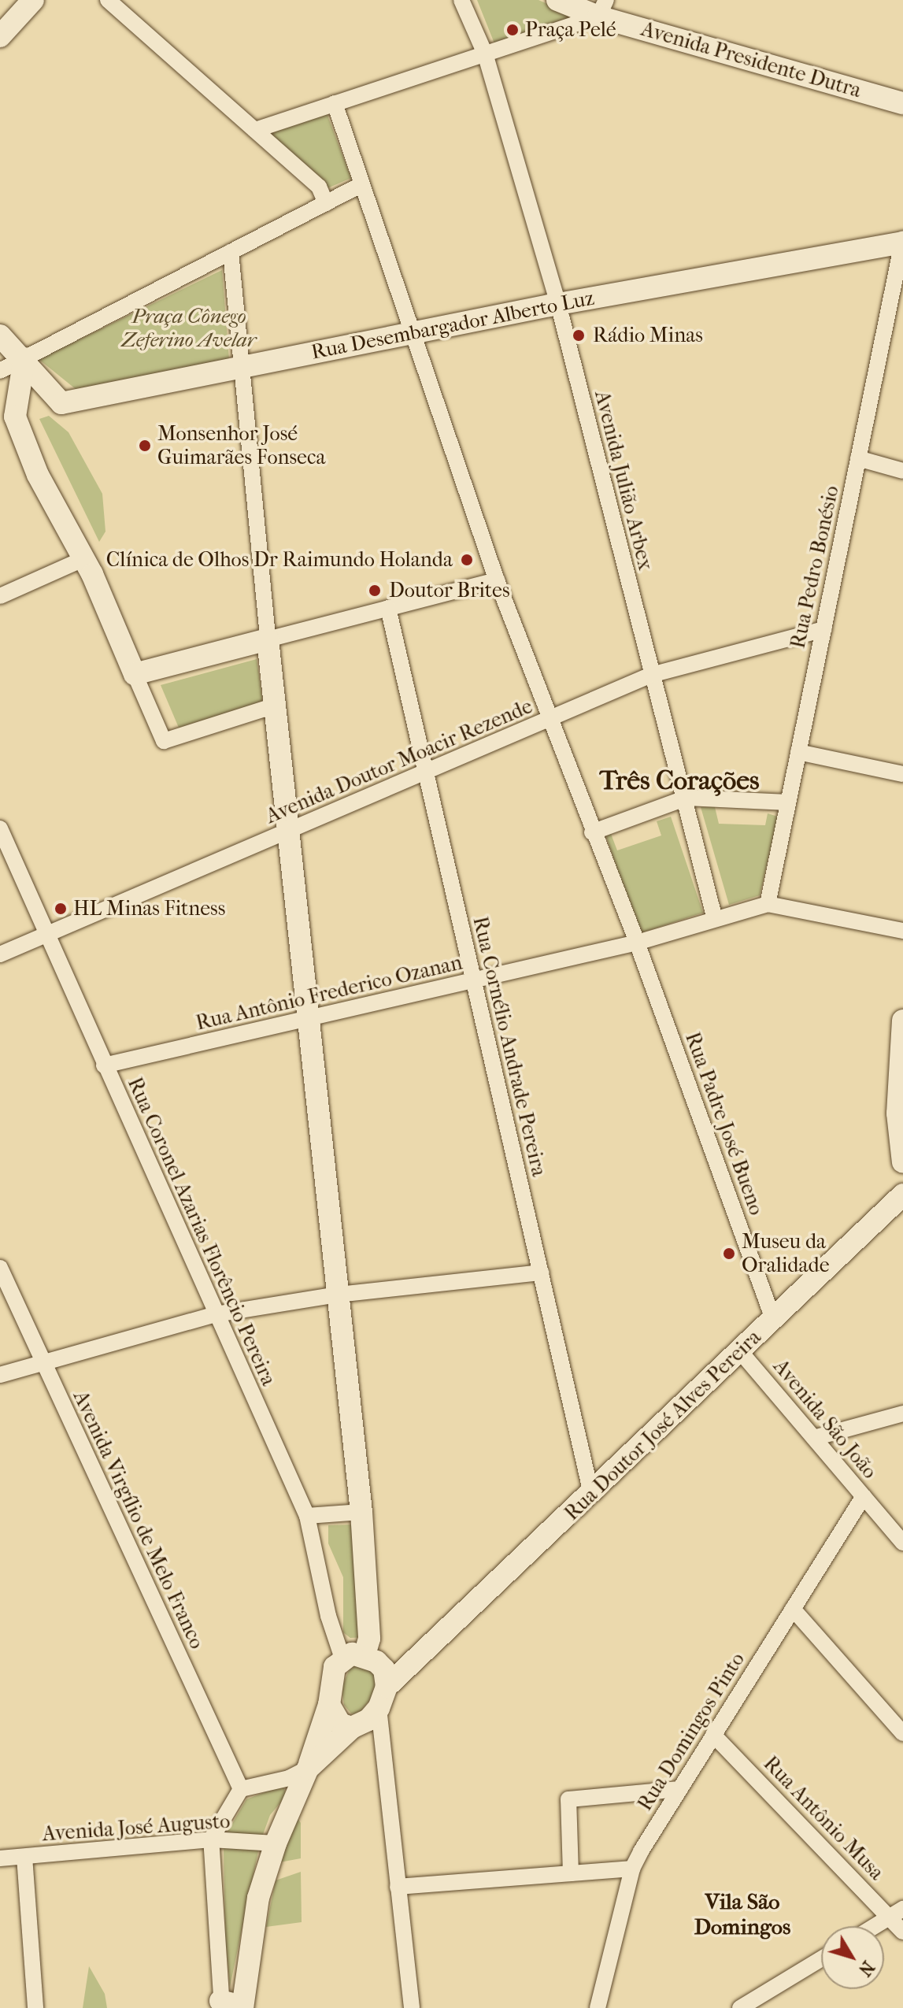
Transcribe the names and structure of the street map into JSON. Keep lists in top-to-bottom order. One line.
{"streets":{"street":["Avenida Presidente Dutra","Rua Desembargador Alberto Luz","Avenida Julião Arbex","Rua Pedro Bonésio","Avenida Doutor Moacir Rezende","Rua Antônio Frederico Ozanan","Rua Cornélio Andrade Pereira","Rua Padre José Bueno","Rua Coronel Azarias Florêncio Pereira","Avenida São João","Rua Doutor José Alves Pereira","Avenida Virgílio de Melo Franco","Rua Domingos Pinto","Rua Antônio Musa","Avenida José Augusto"]},"crossings":[["Rua Desembargador Alberto Luz","Avenida Julião Arbex"],["Rua Desembargador Alberto Luz","Rua Pedro Bonésio"],["Rua Desembargador Alberto Luz","Rua Padre José Bueno"],["Avenida Julião Arbex","Avenida Doutor Moacir Rezende"],["Avenida Julião Arbex","Rua Antônio Frederico Ozanan"],["Rua Pedro Bonésio","Avenida Doutor Moacir Rezende"],["Rua Pedro Bonésio","Rua Antônio Frederico Ozanan"],["Avenida Doutor Moacir Rezende","Rua Cornélio Andrade Pereira"],["Avenida Doutor Moacir Rezende","Rua Padre José Bueno"],["Avenida Doutor Moacir Rezende","Rua Coronel Azarias Florêncio Pereira"],["Rua Antônio Frederico Ozanan","Rua Cornélio Andrade Pereira"],["Rua Antônio Frederico Ozanan","Rua Padre José Bueno"],["Rua Antônio Frederico Ozanan","Rua Coronel Azarias Florêncio Pereira"],["Rua Cornélio Andrade Pereira","Rua Doutor José Alves Pereira"],["Rua Padre José Bueno","Rua Doutor José Alves Pereira"],["Rua Coronel Azarias Florêncio Pereira","Rua Doutor José Alves Pereira"],["Avenida São João","Rua Doutor José Alves Pereira"],["Avenida São João","Rua Domingos Pinto"],["Rua Domingos Pinto","Rua Antônio Musa"]],"districts":["Três Corações","Vila São Domingos"],"parks":["Praça Cônego Zeferino Avelar"],"places":["Praça Pelé","Rádio Minas","Monsenhor José Guimarães Fonseca","Clínica de Olhos Dr Raimundo Holanda","Doutor Brites","HL Minas Fitness","Museu da Oralidade"],"north":"bottom right"}
